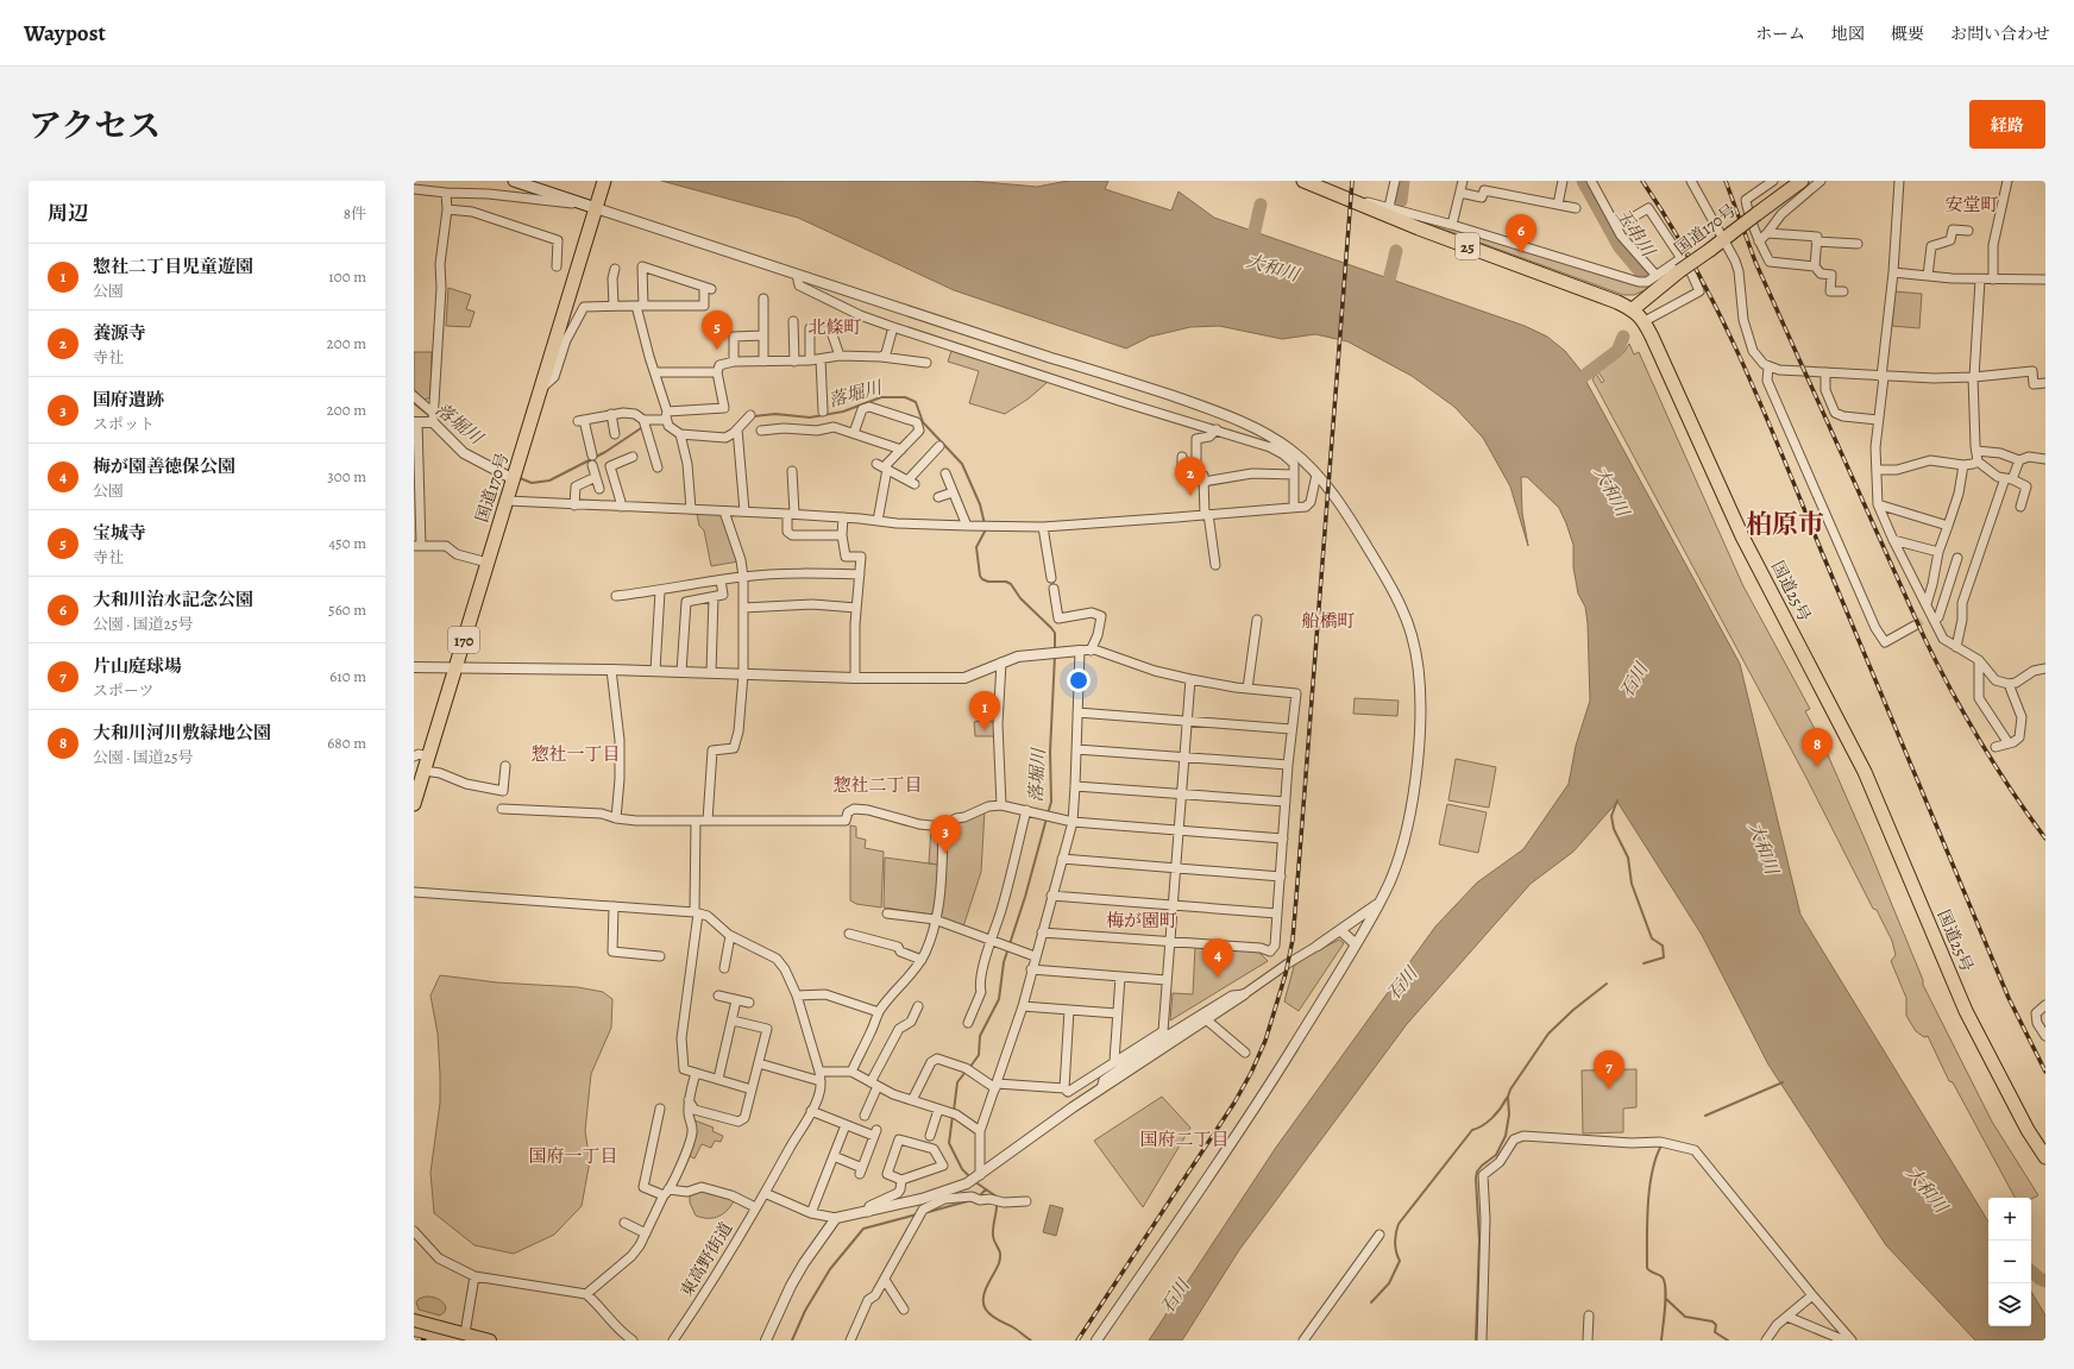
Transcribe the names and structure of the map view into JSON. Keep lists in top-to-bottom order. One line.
{"streets":{"highway":["国道170号","25","国道25号","170"],"street":["東高野街道"]},"crossings":[["国道170号","国道25号"]],"districts":["安堂町","北條町","柏原市","船橋町","惣社一丁目","惣社二丁目","梅が園町","国府二丁目","国府一丁目"],"water":["玉串川","大和川","落堀川","石川"],"page":{"header":"Waypost","nav":["ホーム","地図","概要","お問い合わせ"],"title":"アクセス","buttons":"経路","heading":["周辺","8件"],"pins":["6","5","2","1","8","3","4","7"],"list":[{"mark":"1","name":"惣社二丁目児童遊園","note":"公園","value":"100 m"},{"mark":"2","name":"養源寺","note":"寺社","value":"200 m"},{"mark":"3","name":"国府遺跡","note":"スポット","value":"200 m"},{"mark":"4","name":"梅が園善徳保公園","note":"公園","value":"300 m"},{"mark":"5","name":"宝城寺","note":"寺社","value":"450 m"},{"mark":"6","name":"大和川治水記念公園","note":"公園 · 国道25号","value":"560 m"},{"mark":"7","name":"片山庭球場","note":"スポーツ","value":"610 m"},{"mark":"8","name":"大和川河川敷緑地公園","note":"公園 · 国道25号","value":"680 m"}],"map_buttons":["+","−"]}}
